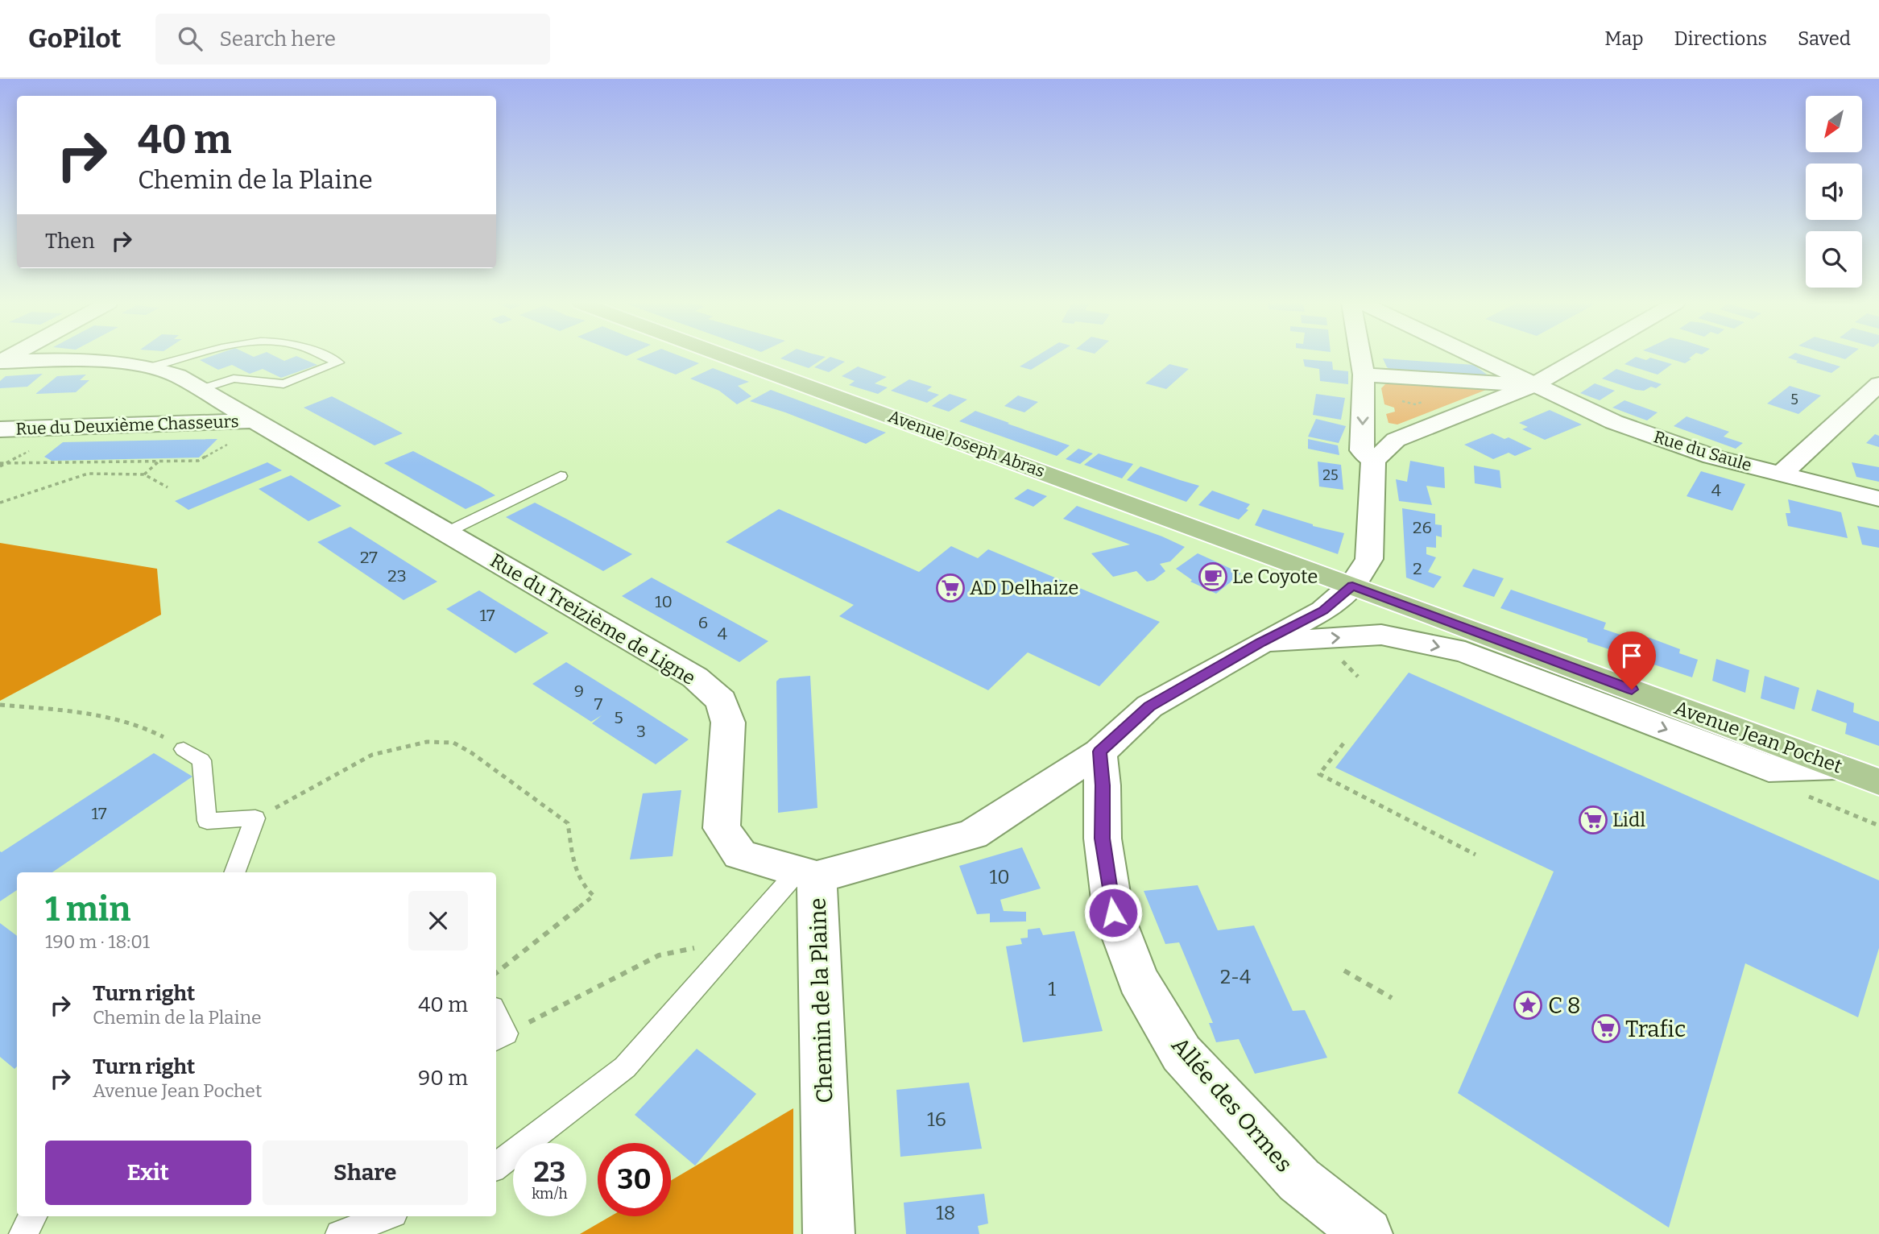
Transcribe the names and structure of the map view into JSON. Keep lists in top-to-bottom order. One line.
{"streets":{"main road":["Avenue Joseph Abras","Avenue Jean Pochet"],"street":["Rue du Deuxième Chasseurs","Rue du Saule","Rue du Treizième de Ligne","Chemin de la Plaine","Allée des Ormes"]},"crossings":[["Rue du Deuxième Chasseurs","Rue du Treizième de Ligne"],["Avenue Joseph Abras","Avenue Jean Pochet"],["Avenue Joseph Abras","Chemin de la Plaine"],["Rue du Treizième de Ligne","Chemin de la Plaine"],["Avenue Jean Pochet","Chemin de la Plaine"],["Chemin de la Plaine","Allée des Ormes"]],"places":{"cafe":["Le Coyote"],"supermarket":["AD Delhaize","Lidl","Trafic"],"place":["C 8"]},"house_numbers":["5","25","4","26","27","2","23","10","17","6","4","9","7","5","3","17","10","2-4","1","16","18"],"north":"bottom left","page":{"header":"GoPilot","search":"Search here","nav":["Map","Directions","Saved"],"turn":["40 m","Chemin de la Plaine"],"then":"Then","heading":["1 min","190 m · 18:01"],"list":[{"name":"Turn right","note":"Chemin de la Plaine","value":"40 m"},{"name":"Turn right","note":"Avenue Jean Pochet","value":"90 m"}],"buttons":["Exit","Share"],"speed":"23 km/h","limit":"30"}}
